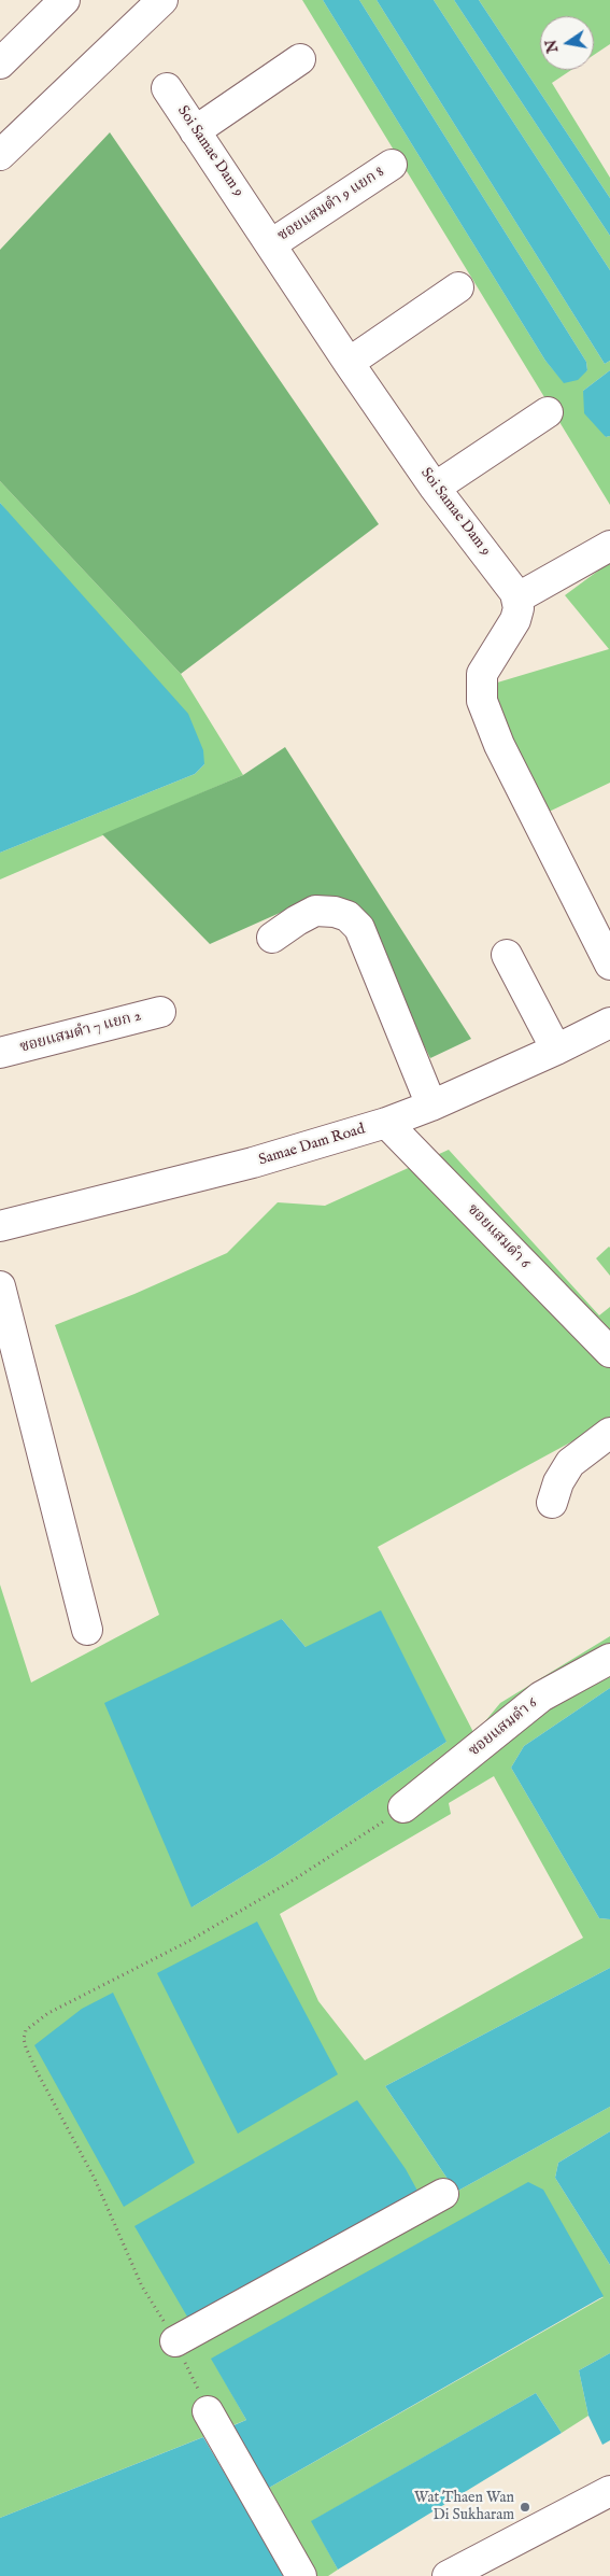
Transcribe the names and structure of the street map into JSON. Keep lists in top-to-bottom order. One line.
{"streets":{"street":["Soi Samae Dam 9","ซอยแสมดำ 9 แยก 8","ซอยแสมดำ 7 แยก 2","Samae Dam Road","ซอยแสมดำ 6"]},"crossings":[["Soi Samae Dam 9","ซอยแสมดำ 9 แยก 8"],["Samae Dam Road","ซอยแสมดำ 6"]],"places":["Wat Thaen Wan Di Sukharam"],"north":"left"}
